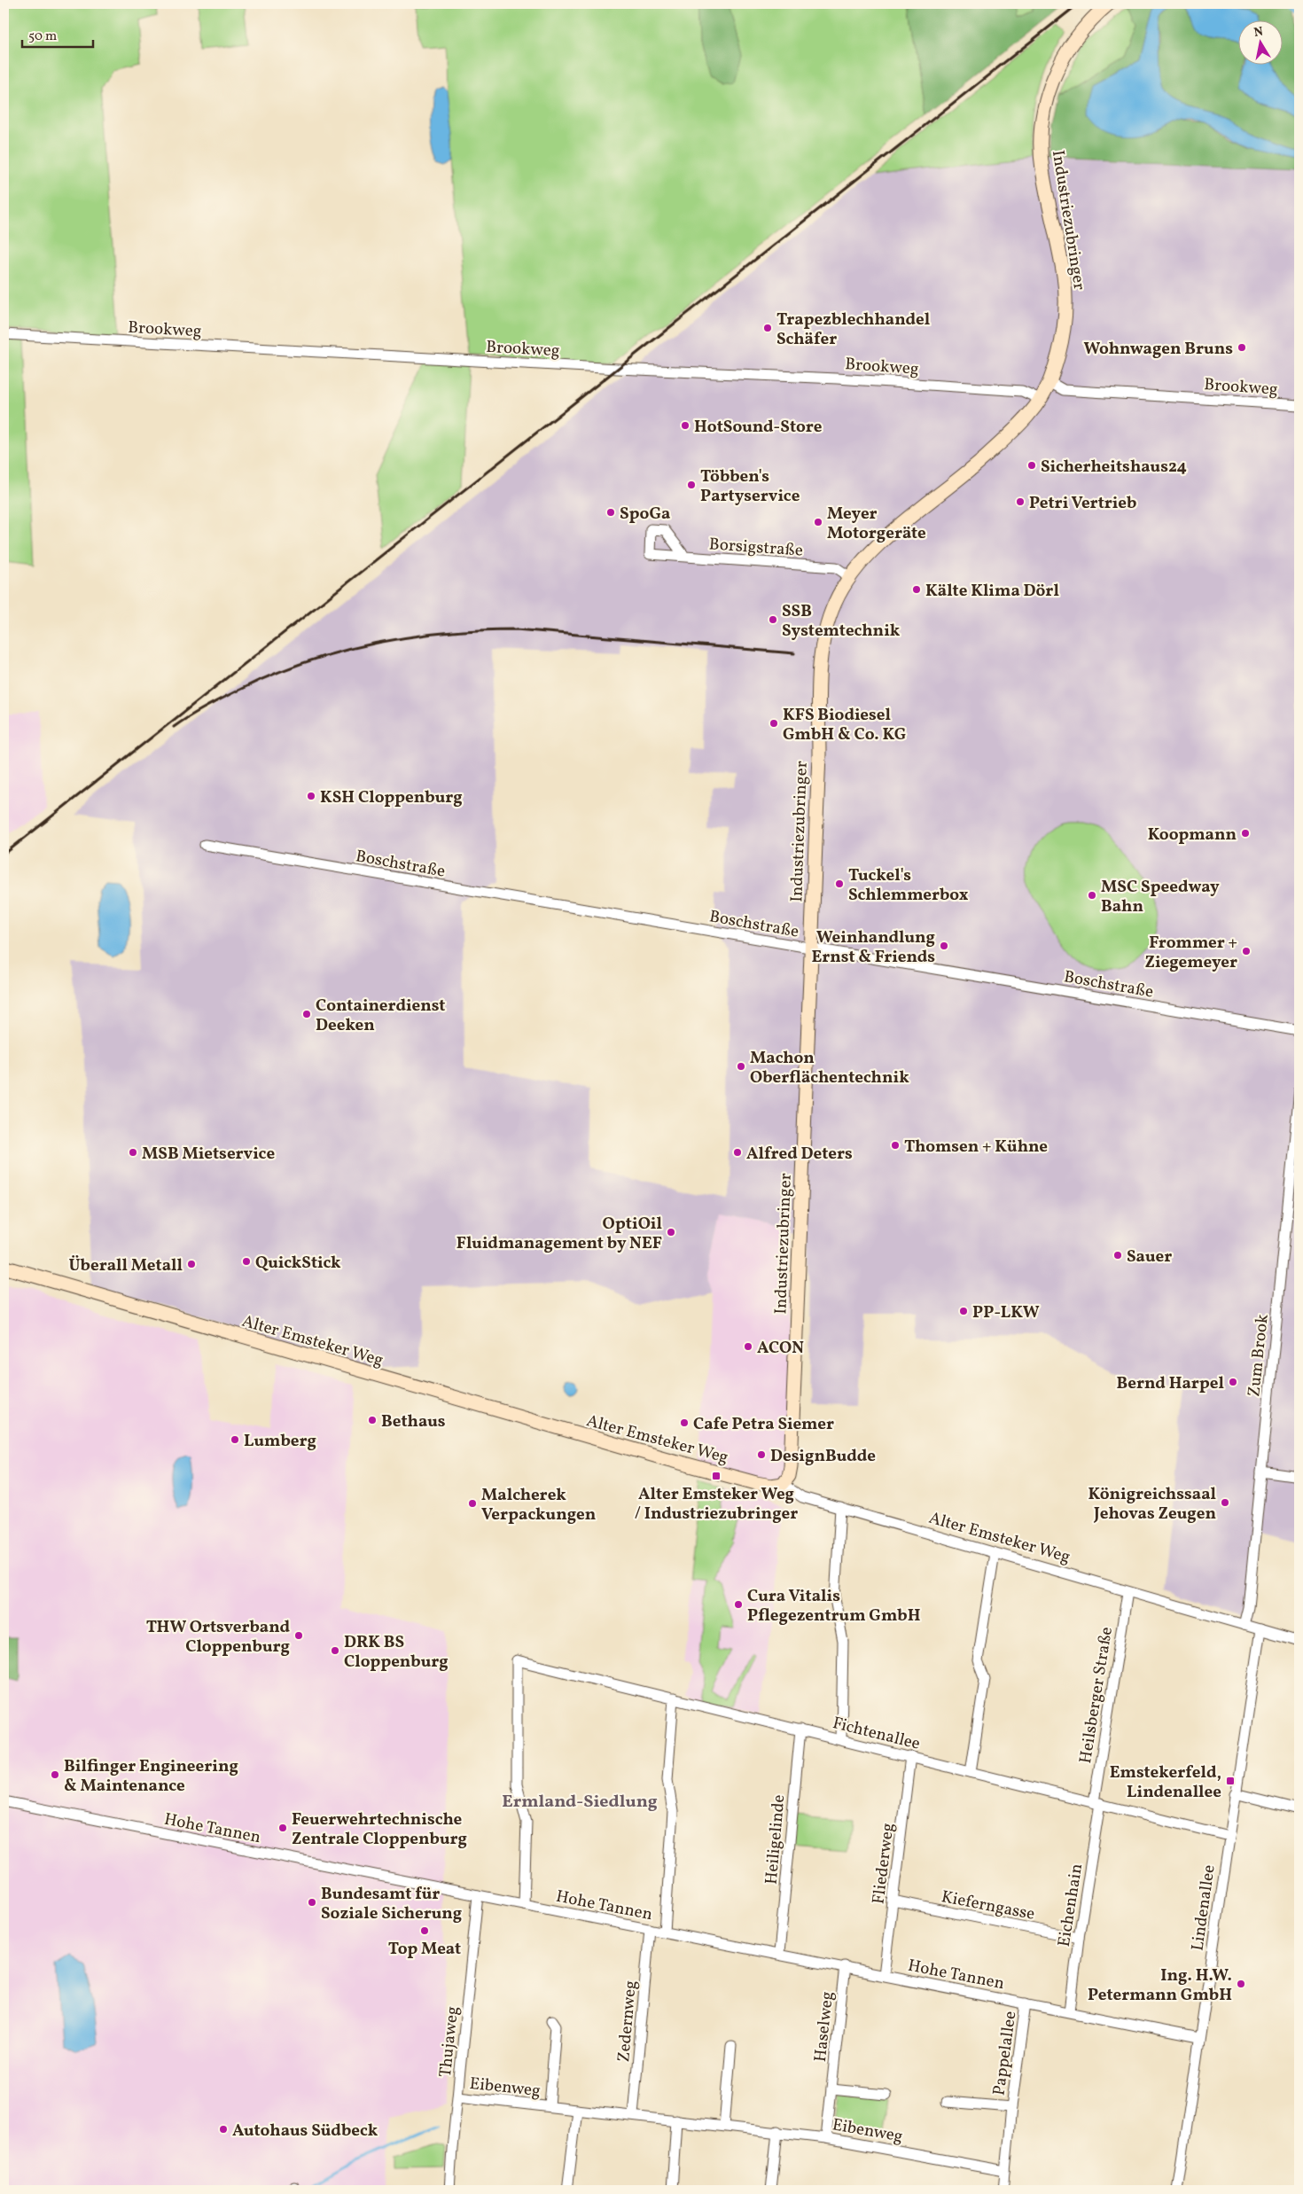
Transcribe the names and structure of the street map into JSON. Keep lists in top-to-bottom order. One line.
{"streets":{"street":["Industriezubringer","Brookweg","Borsigstraße","Boschstraße","Alter Emsteker Weg","Zum Brook","Heilsberger Straße","Fichtenallee","Hohe Tannen","Heiligelinde","Fliederweg","Kieferngasse","Eichenhain","Lindenallee","Zedernweg","Haselweg","Thujaweg","Pappelallee","Eibenweg"]},"crossings":[["Industriezubringer","Brookweg"],["Industriezubringer","Borsigstraße"],["Industriezubringer","Boschstraße"],["Industriezubringer","Alter Emsteker Weg"],["Alter Emsteker Weg","Zum Brook"],["Alter Emsteker Weg","Heilsberger Straße"],["Alter Emsteker Weg","Lindenallee"],["Heilsberger Straße","Fichtenallee"],["Heilsberger Straße","Eichenhain"],["Fichtenallee","Hohe Tannen"],["Fichtenallee","Heiligelinde"],["Fichtenallee","Fliederweg"],["Fichtenallee","Eichenhain"],["Fichtenallee","Lindenallee"],["Hohe Tannen","Heiligelinde"],["Hohe Tannen","Fliederweg"],["Hohe Tannen","Eichenhain"],["Hohe Tannen","Lindenallee"],["Hohe Tannen","Zedernweg"],["Hohe Tannen","Haselweg"],["Hohe Tannen","Thujaweg"],["Hohe Tannen","Pappelallee"],["Fliederweg","Kieferngasse"],["Kieferngasse","Eichenhain"],["Zedernweg","Eibenweg"],["Haselweg","Eibenweg"],["Thujaweg","Eibenweg"],["Pappelallee","Eibenweg"]],"districts":["Ermland-Siedlung"],"places":{"other":["Trapezblechhandel Schäfer","Wohnwagen Bruns","HotSound-Store","Sicherheitshaus24","Többen's Partyservice","Petri Vertrieb","SpoGa","Meyer Motorgeräte","Kälte Klima Dörl","SSB Systemtechnik","KFS Biodiesel GmbH & Co. KG","KSH Cloppenburg","Koopmann","Tuckel's Schlemmerbox","MSC Speedway Bahn","Weinhandlung Ernst & Friends","Frommer + Ziegemeyer","Containerdienst Deeken","Machon Oberflächentechnik","Thomsen + Kühne","MSB Mietservice","Alfred Deters","OptiOil Fluidmanagement by NEF","Sauer","QuickStick","Überall Metall","PP-LKW","ACON","Bernd Harpel","Bethaus","Cafe Petra Siemer","Lumberg","DesignBudde","Königreichssaal Jehovas Zeugen","Malcherek Verpackungen","Cura Vitalis Pflegezentrum GmbH","THW Ortsverband Cloppenburg","DRK BS Cloppenburg","Bilfinger Engineering & Maintenance","Feuerwehrtechnische Zentrale Cloppenburg","Bundesamt für Soziale Sicherung","Top Meat","Ing. H.W. Petermann GmbH","Autohaus Südbeck"],"transit":["Alter Emsteker Weg / Industriezubringer","Emstekerfeld, Lindenallee"]},"scale_bar":"50 m","north":"top"}
